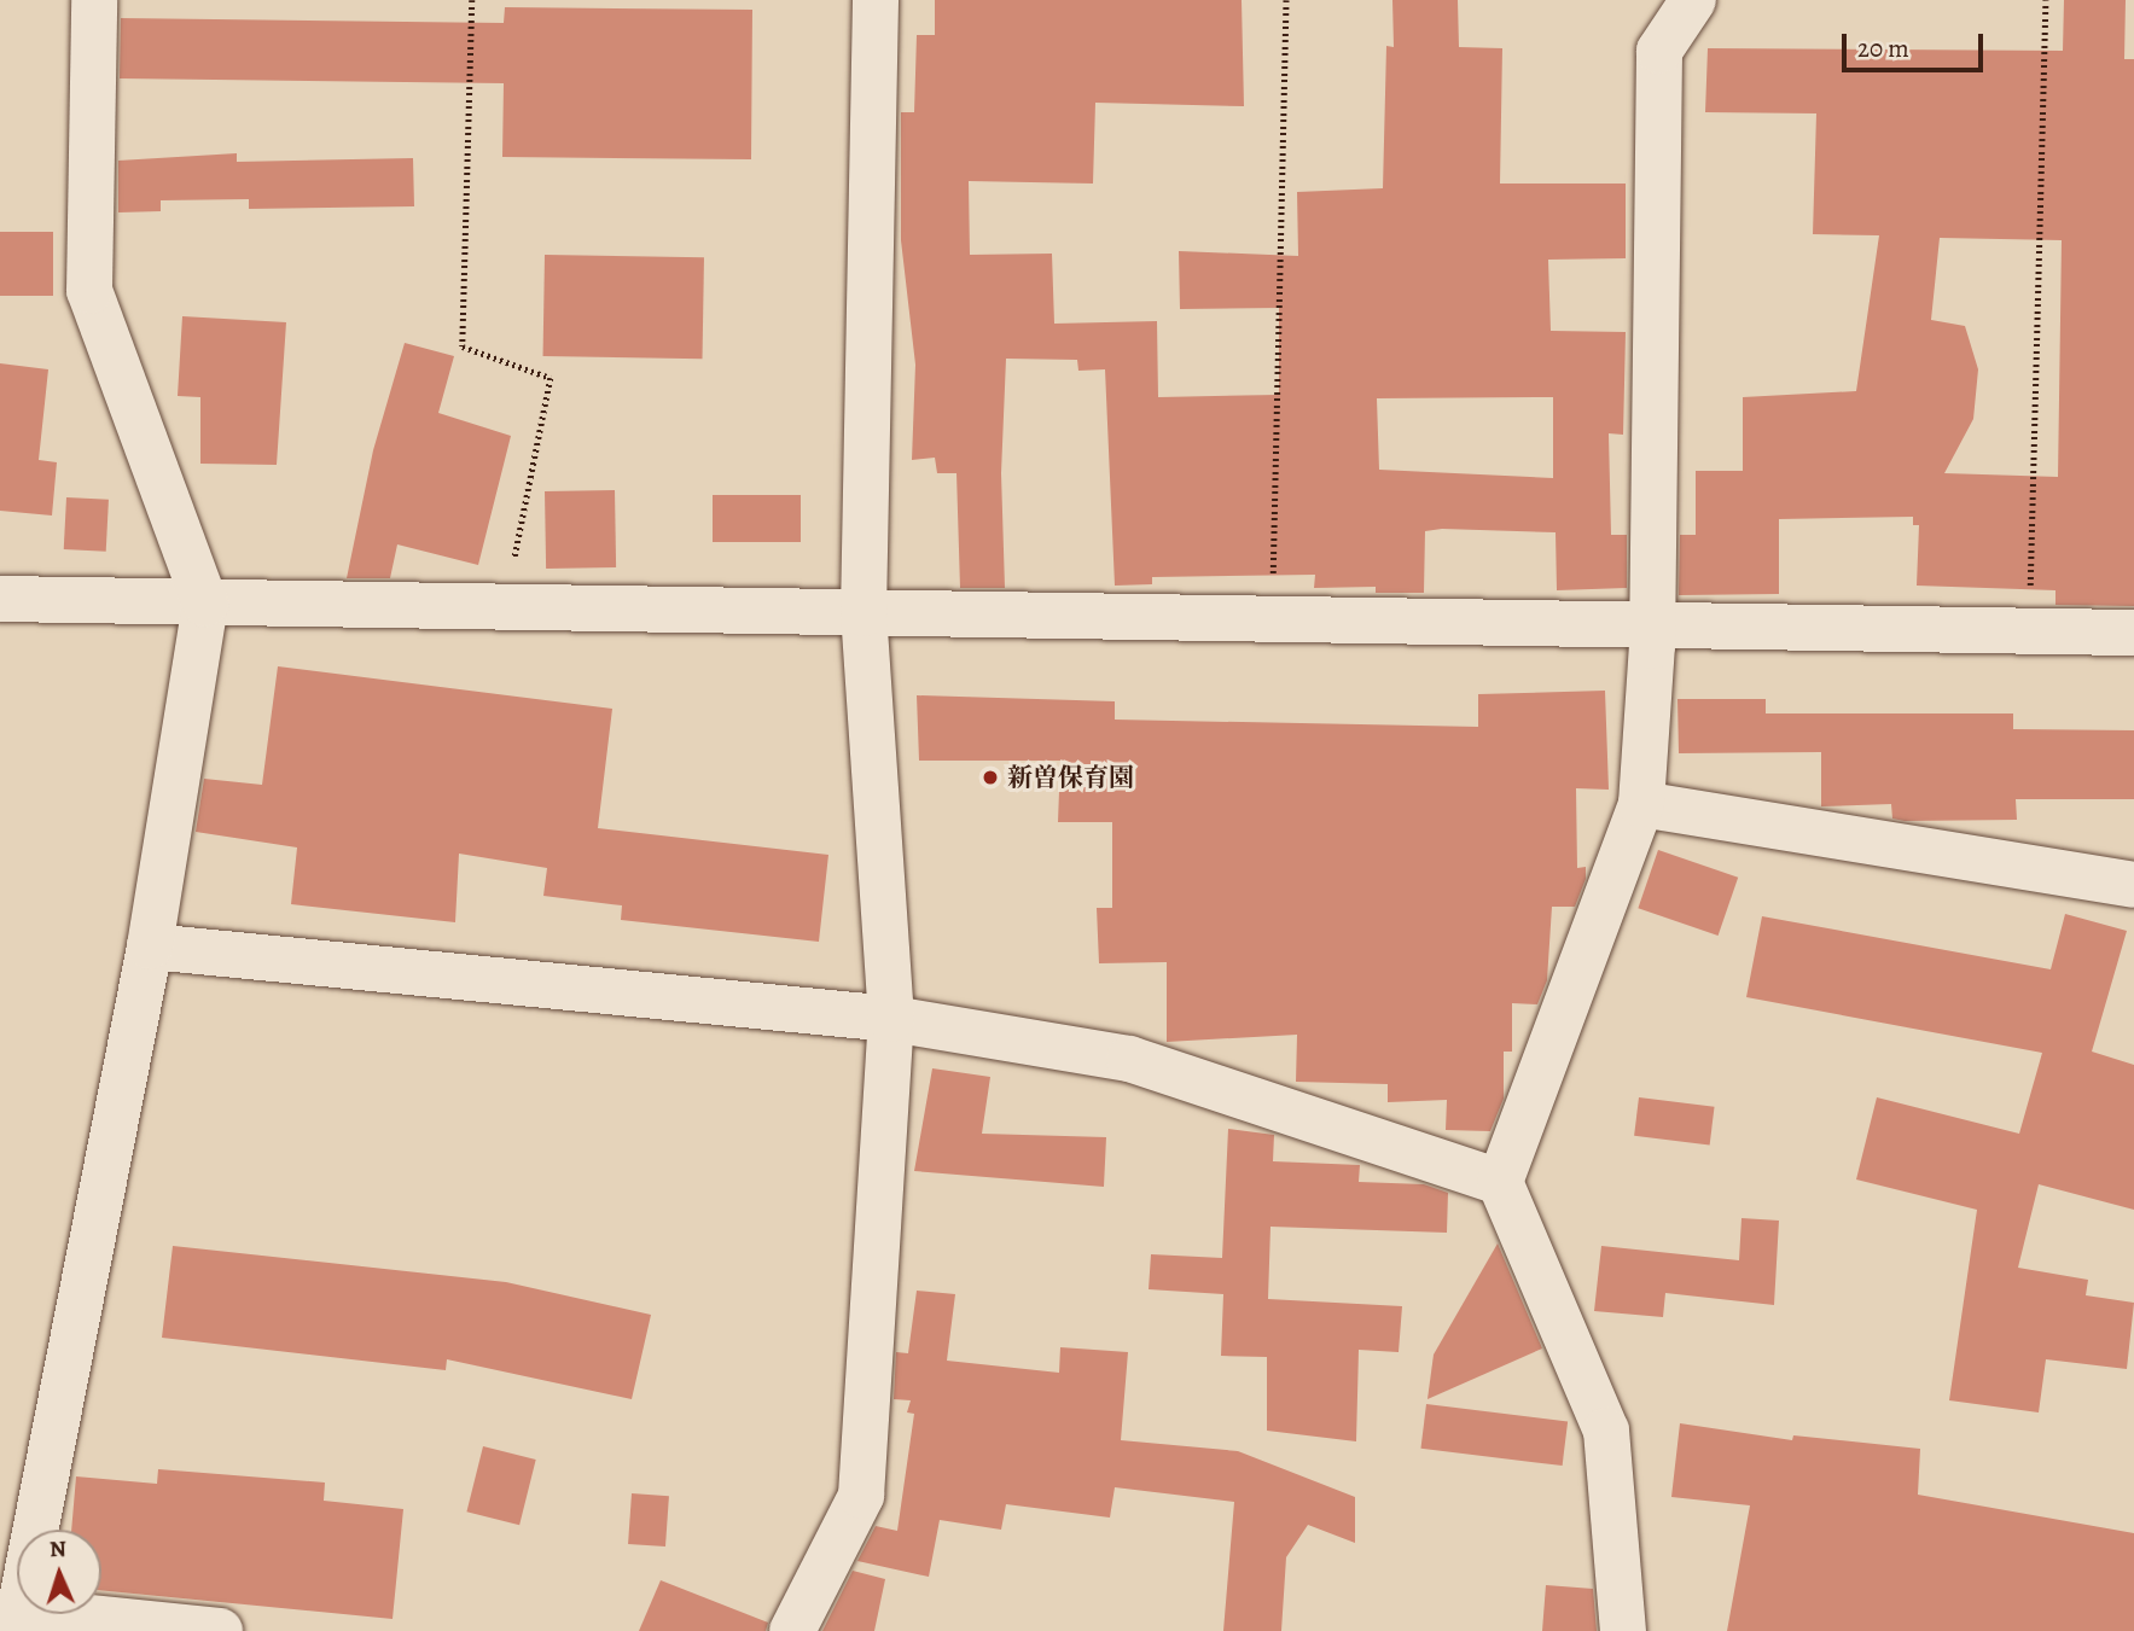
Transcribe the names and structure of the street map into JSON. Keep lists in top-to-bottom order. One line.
{"places":["新曽保育園"],"scale_bar":"20 m","north":"top"}
